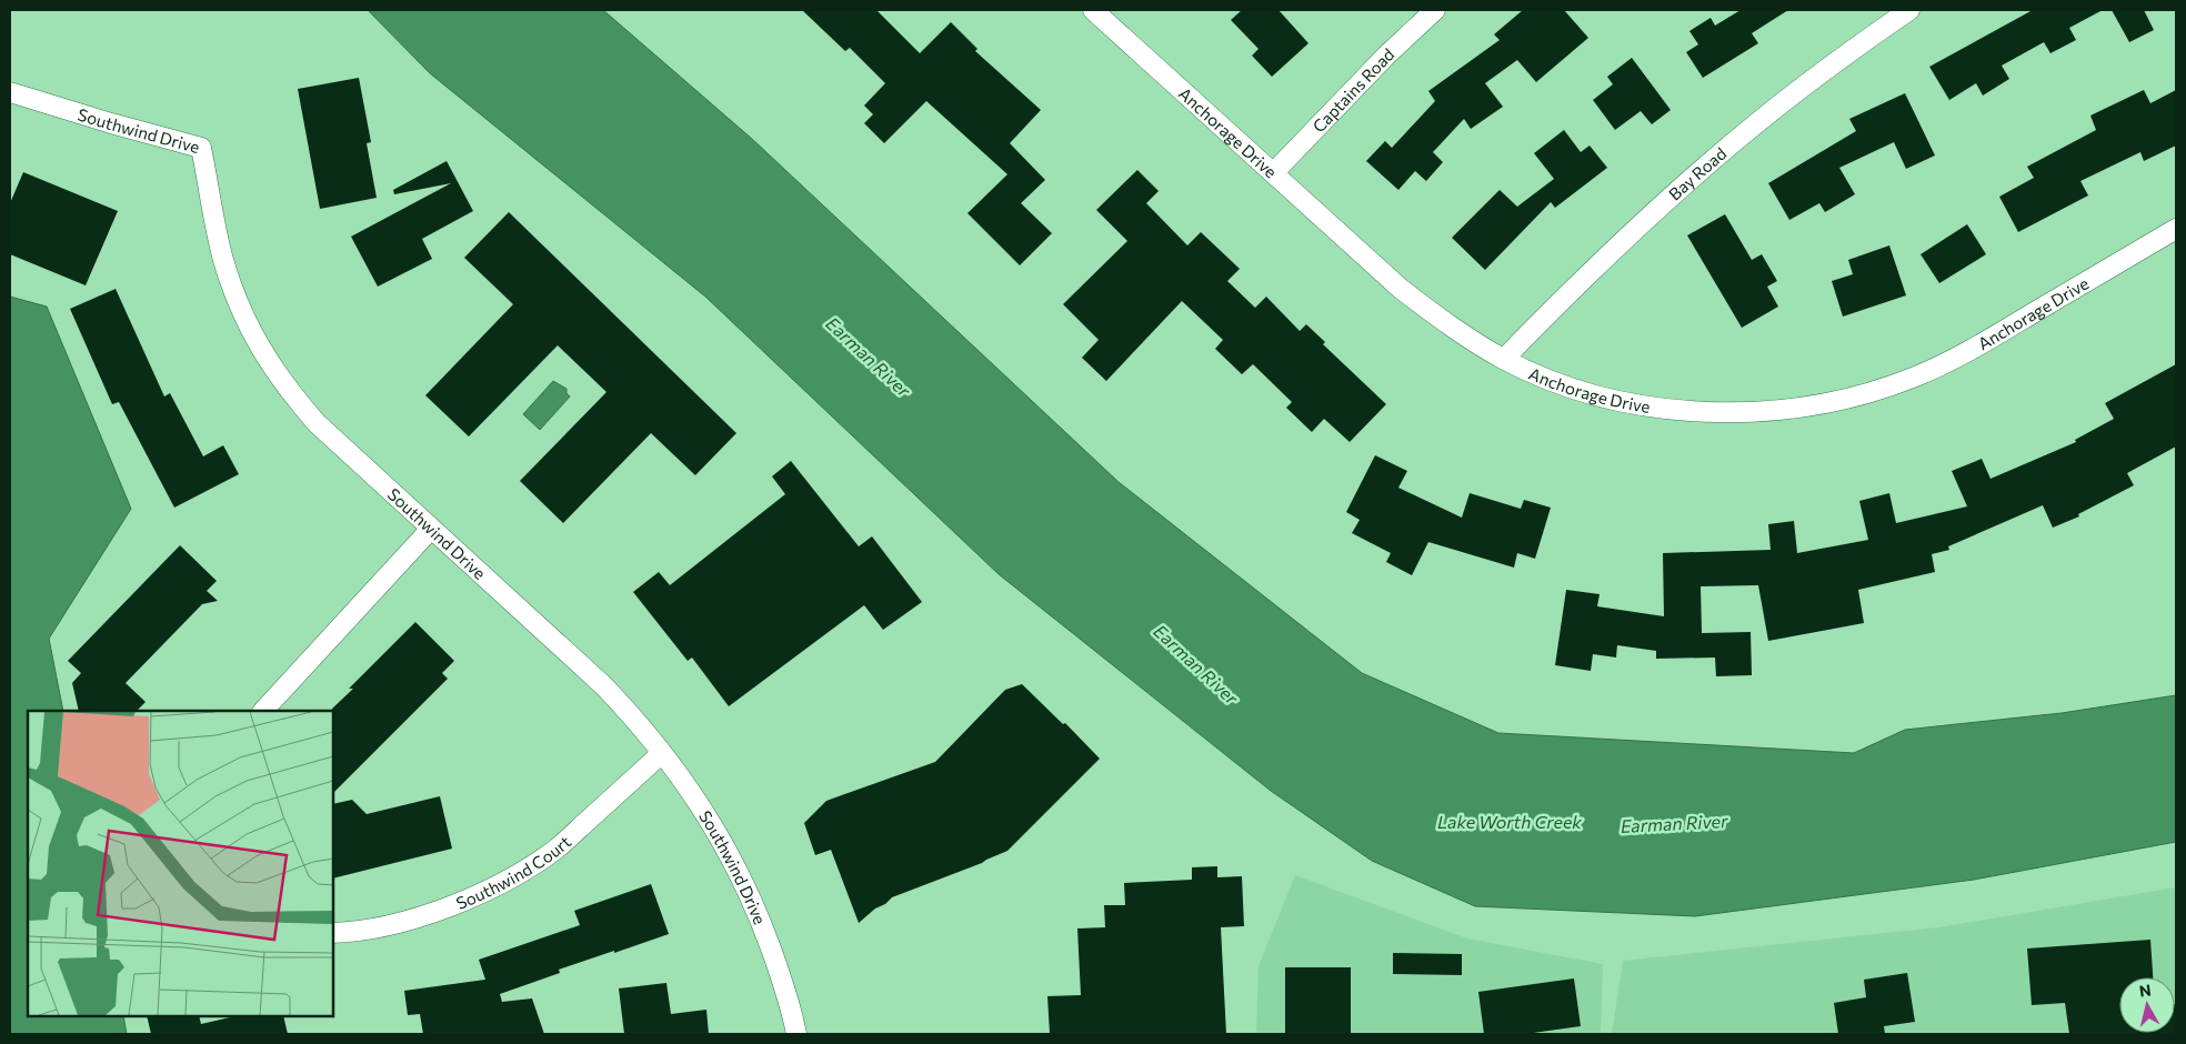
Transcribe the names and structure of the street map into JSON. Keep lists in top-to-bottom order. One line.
{"streets":{"street":["Captains Road","Southwind Drive","Anchorage Drive","Bay Road","Southwind Court"]},"crossings":[["Captains Road","Anchorage Drive"],["Southwind Drive","Southwind Court"],["Anchorage Drive","Bay Road"]],"water":["Earman River","Lake Worth Creek"],"north":"top"}
